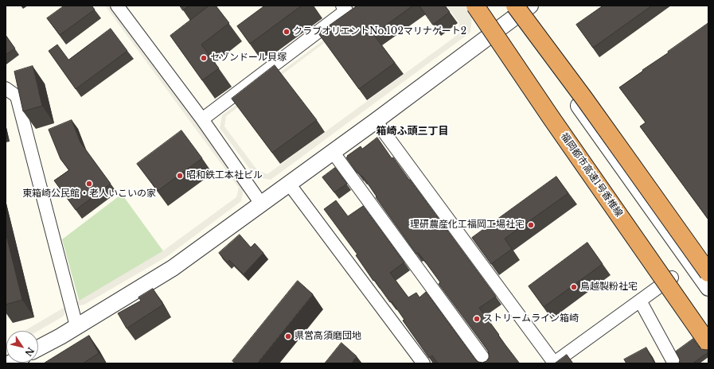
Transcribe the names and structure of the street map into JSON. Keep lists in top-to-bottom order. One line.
{"streets":{"highway":["福岡都市高速1号香椎線"]},"districts":["箱崎ふ頭三丁目"],"places":["クラブオリエントNo.102マリナゲート2","セゾンドール貝塚","昭和鉄工本社ビル","東箱崎公民館・老人いこいの家","理研農産化工福岡工場社宅","鳥越製粉社宅","ストリームライン箱崎","県営高須磨団地"],"north":"bottom right"}
